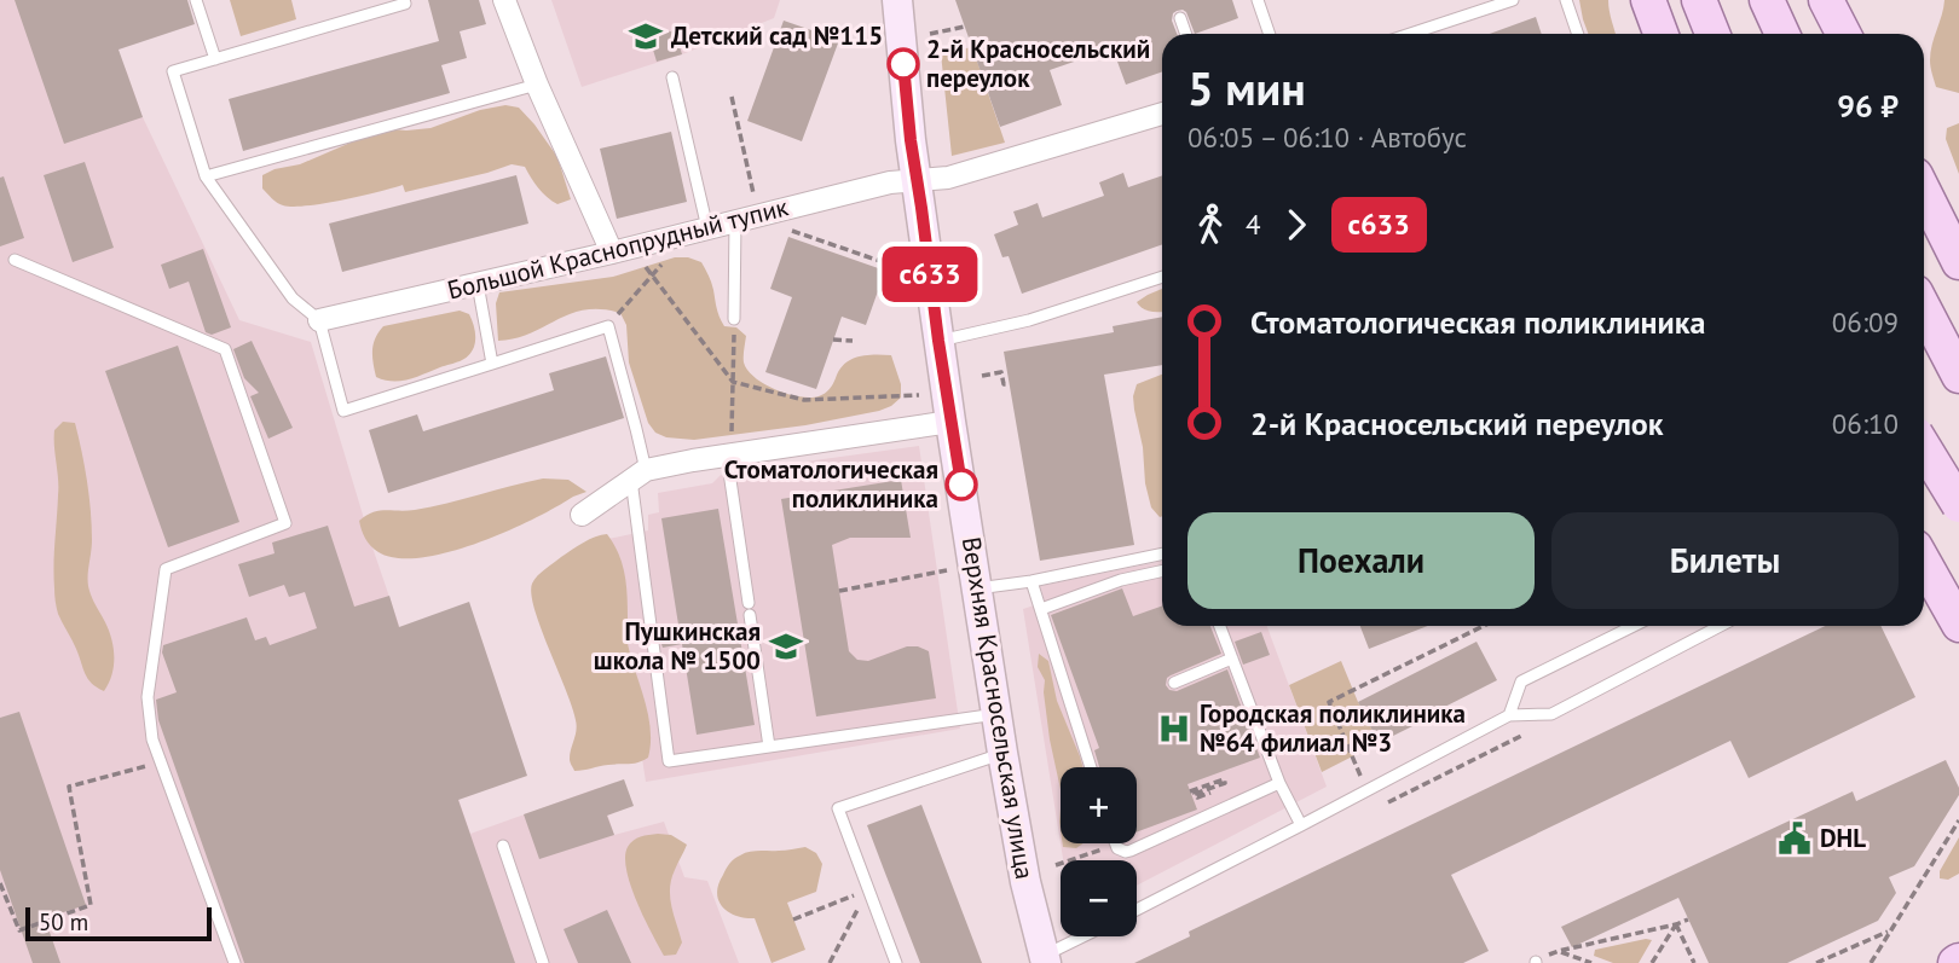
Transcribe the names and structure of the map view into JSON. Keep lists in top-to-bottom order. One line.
{"streets":{"street":["Большой Краснопрудный тупик","Верхняя Красносельская улица"]},"crossings":[["Большой Краснопрудный тупик","Верхняя Красносельская улица"]],"places":{"school or university":["Детский сад №115","Пушкинская школа № 1500"],"other":["2-й Красносельский переулок","Стоматологическая поликлиника"],"hospital":["Городская поликлиника №64 филиал №3"],"public building":["DHL"]},"lines":["bus line с633"],"scale_bar":"50 m","page":{"on_map":"с633","heading":["5 мин","06:05 – 06:10 · Автобус","96 ₽"],"legs":["4","с633"],"list":[{"name":"Стоматологическая поликлиника","value":"06:09"},{"name":"2-й Красносельский переулок","value":"06:10"}],"buttons":["Поехали","Билеты"],"map_buttons":["+","−"],"scale":"50 m"}}
